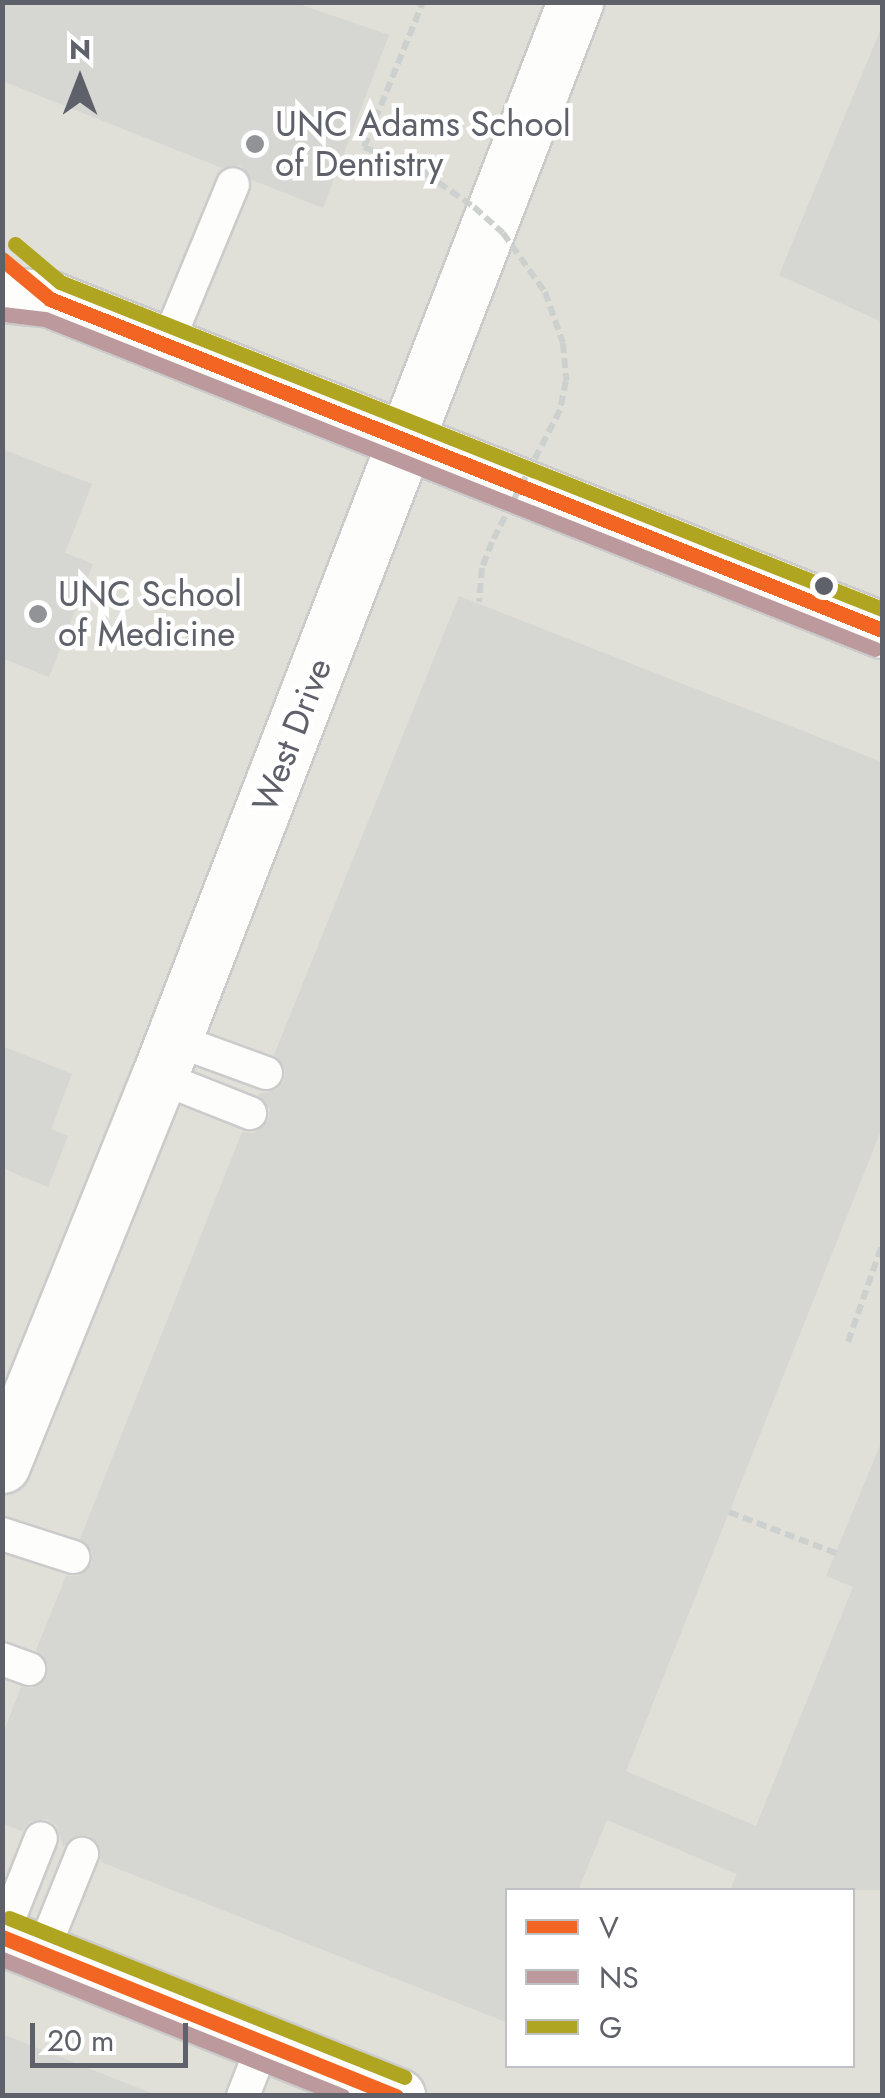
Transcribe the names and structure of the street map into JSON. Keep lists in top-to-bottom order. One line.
{"streets":{"street":["West Drive"]},"places":["UNC Adams School of Dentistry","UNC School of Medicine"],"lines":["transit line G","transit line V","transit line NS"],"legend":["V","NS","G"],"scale_bar":"20 m","north":"top"}
